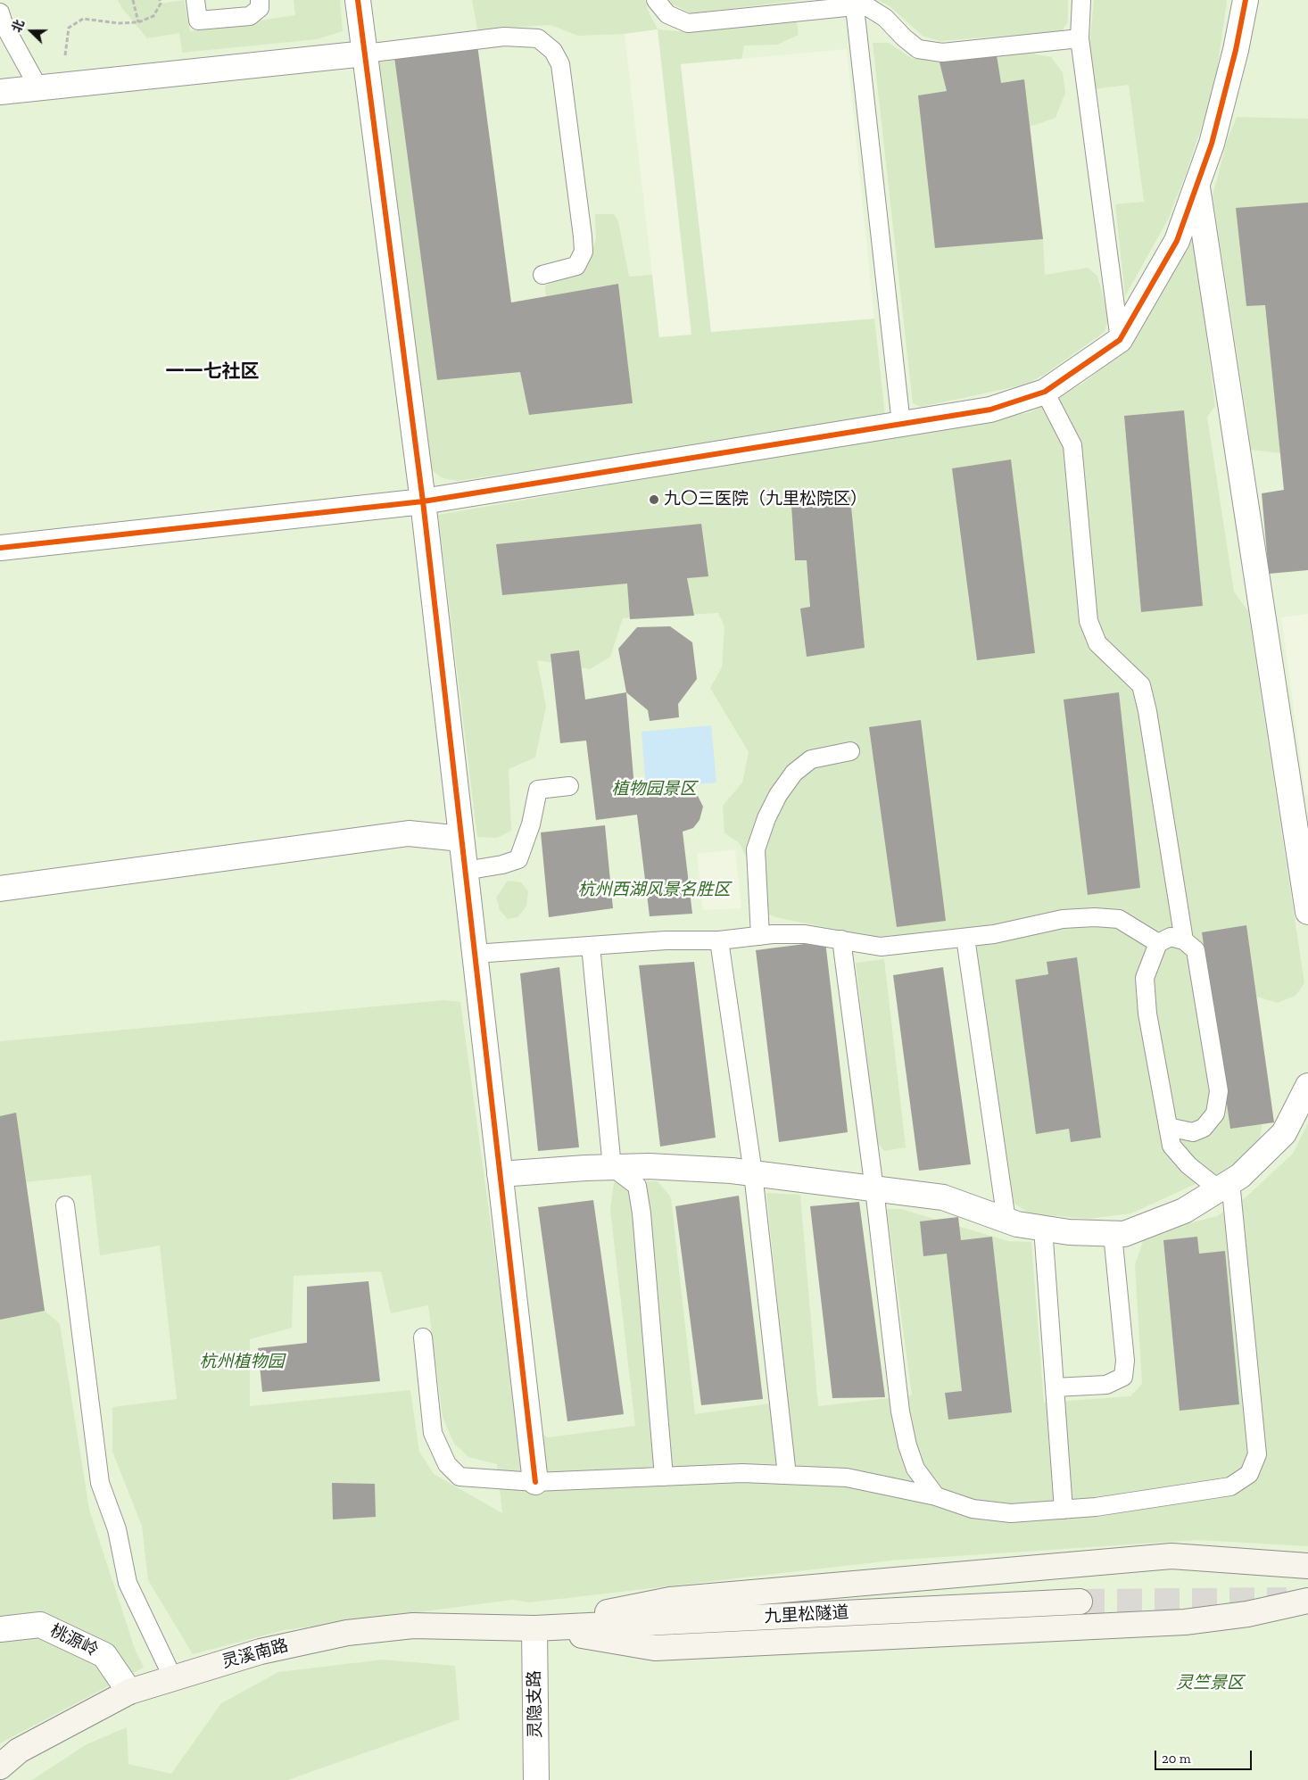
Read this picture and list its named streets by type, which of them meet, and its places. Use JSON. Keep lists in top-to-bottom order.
{
  "streets": {
    "street": [
      "九里松隧道",
      "桃源岭",
      "灵溪南路",
      "灵隐支路"
    ]
  },
  "crossings": [
    ["九里松隧道", "灵溪南路"],
    ["九里松隧道", "灵隐支路"],
    ["桃源岭", "灵溪南路"],
    ["灵溪南路", "灵隐支路"]
  ],
  "districts": ["一一七社区"],
  "parks": [
    "植物园景区",
    "杭州西湖风景名胜区",
    "杭州植物园",
    "灵竺景区"
  ],
  "places": ["九〇三医院（九里松院区）"],
  "scale_bar": "20 m",
  "north": "left"
}
